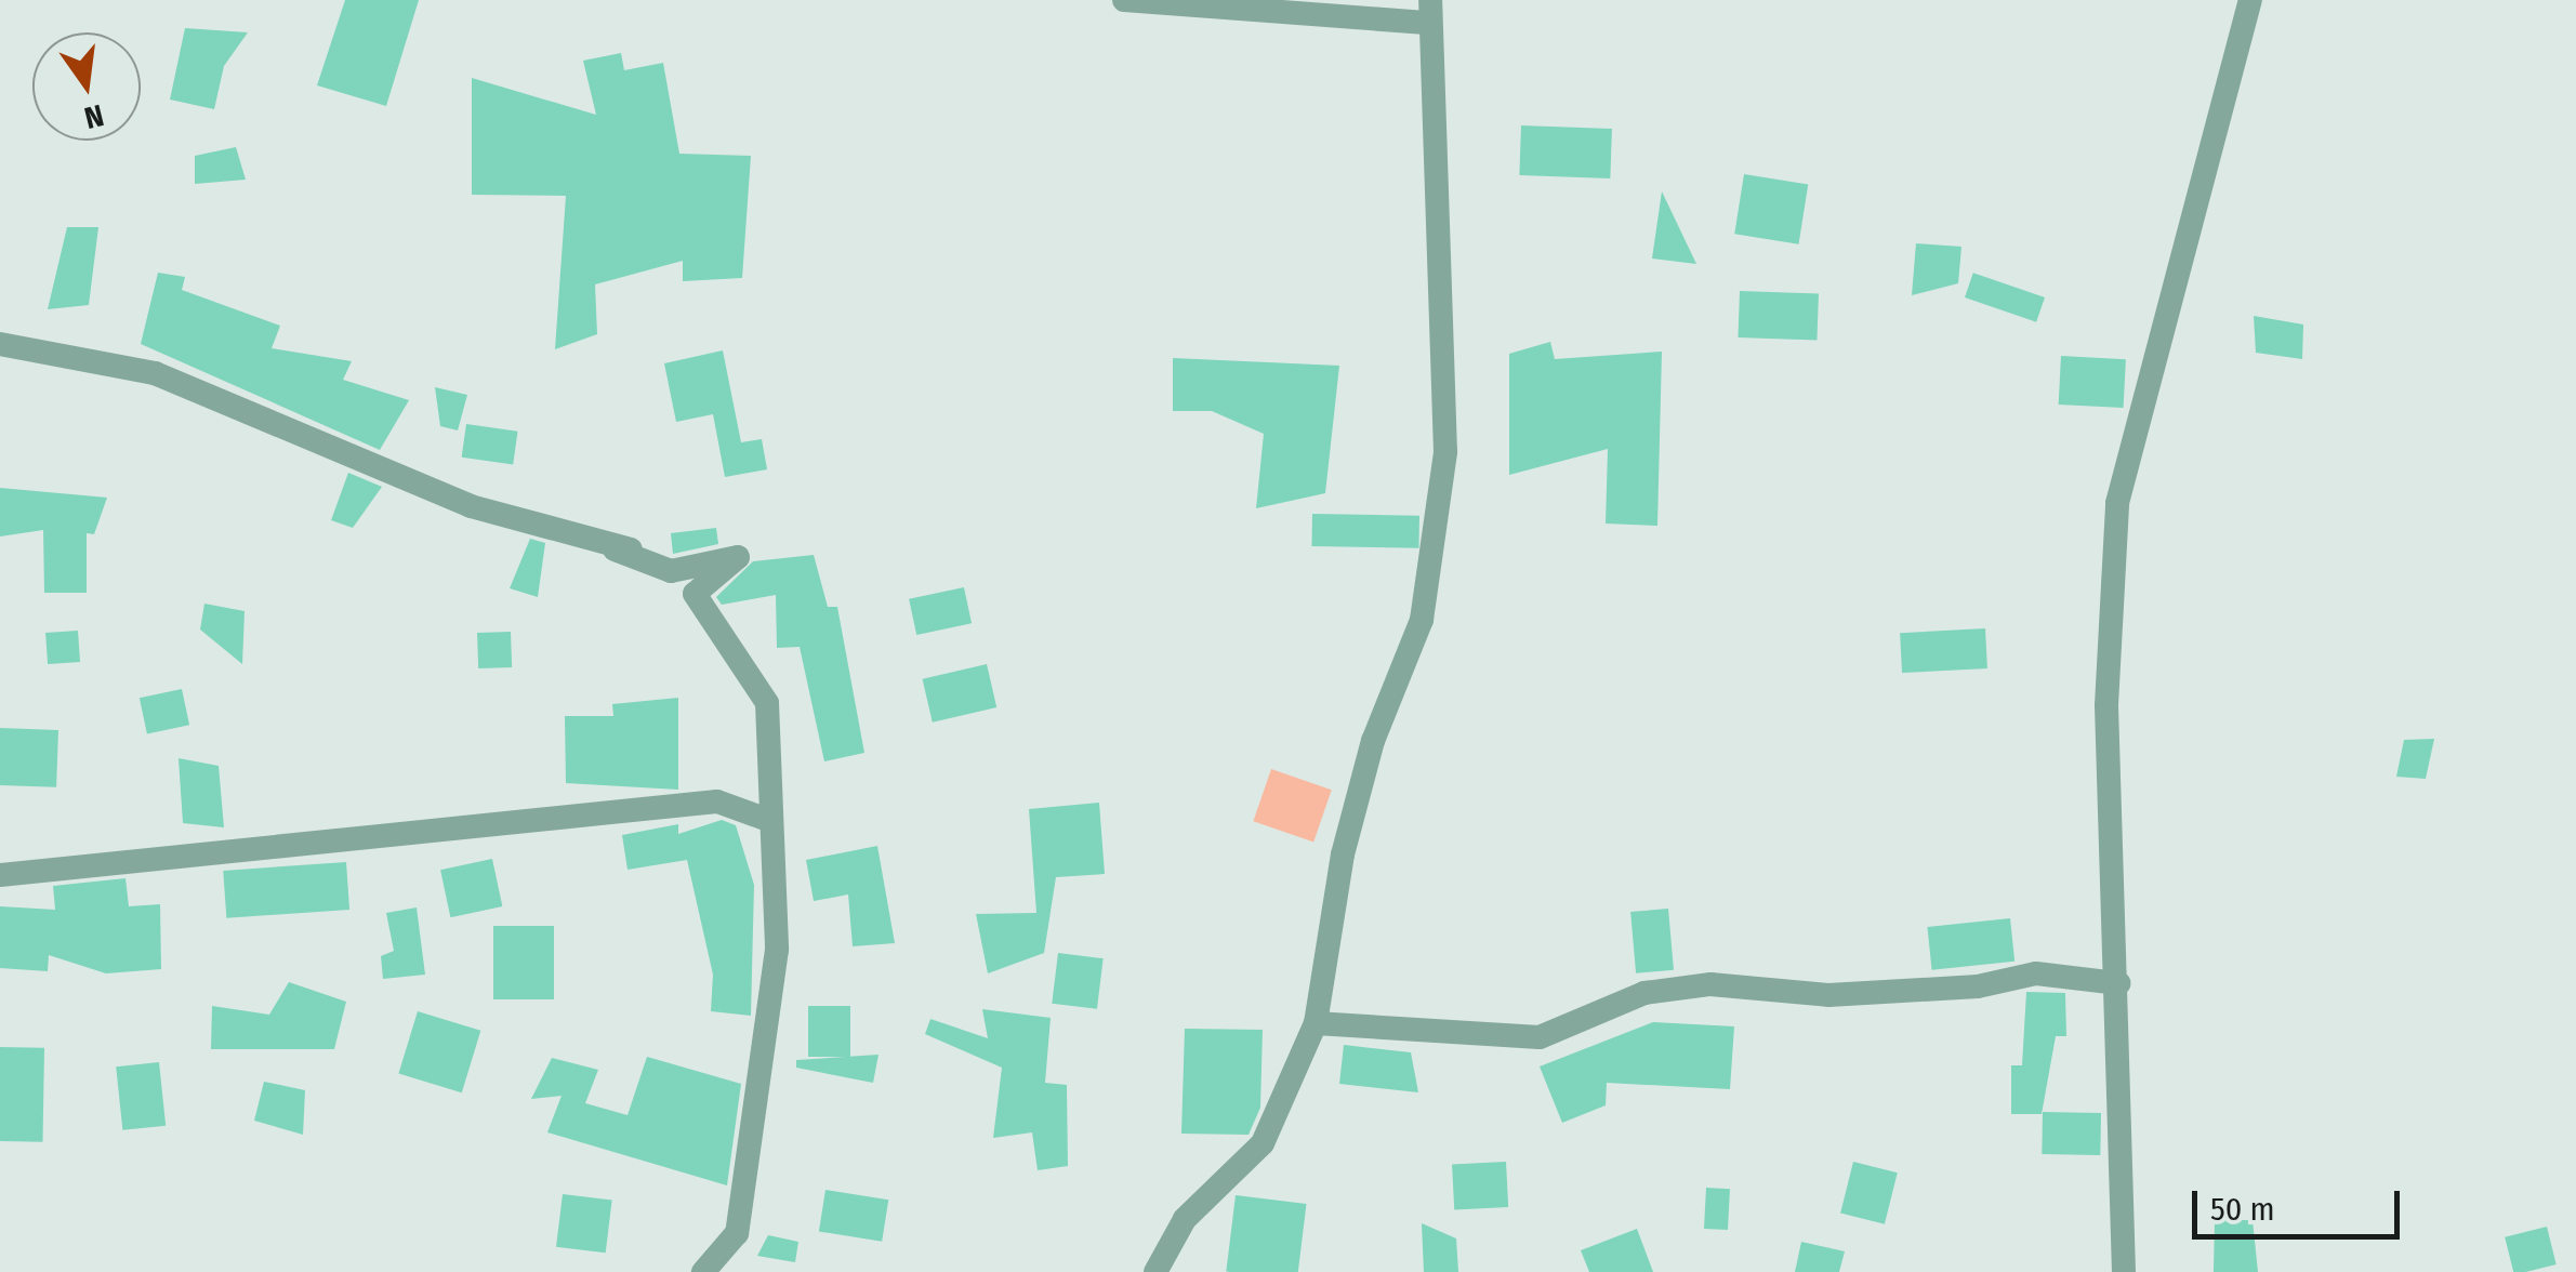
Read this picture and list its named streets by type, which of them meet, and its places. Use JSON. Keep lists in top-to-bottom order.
{
  "scale_bar": "50 m",
  "north": "bottom"
}
